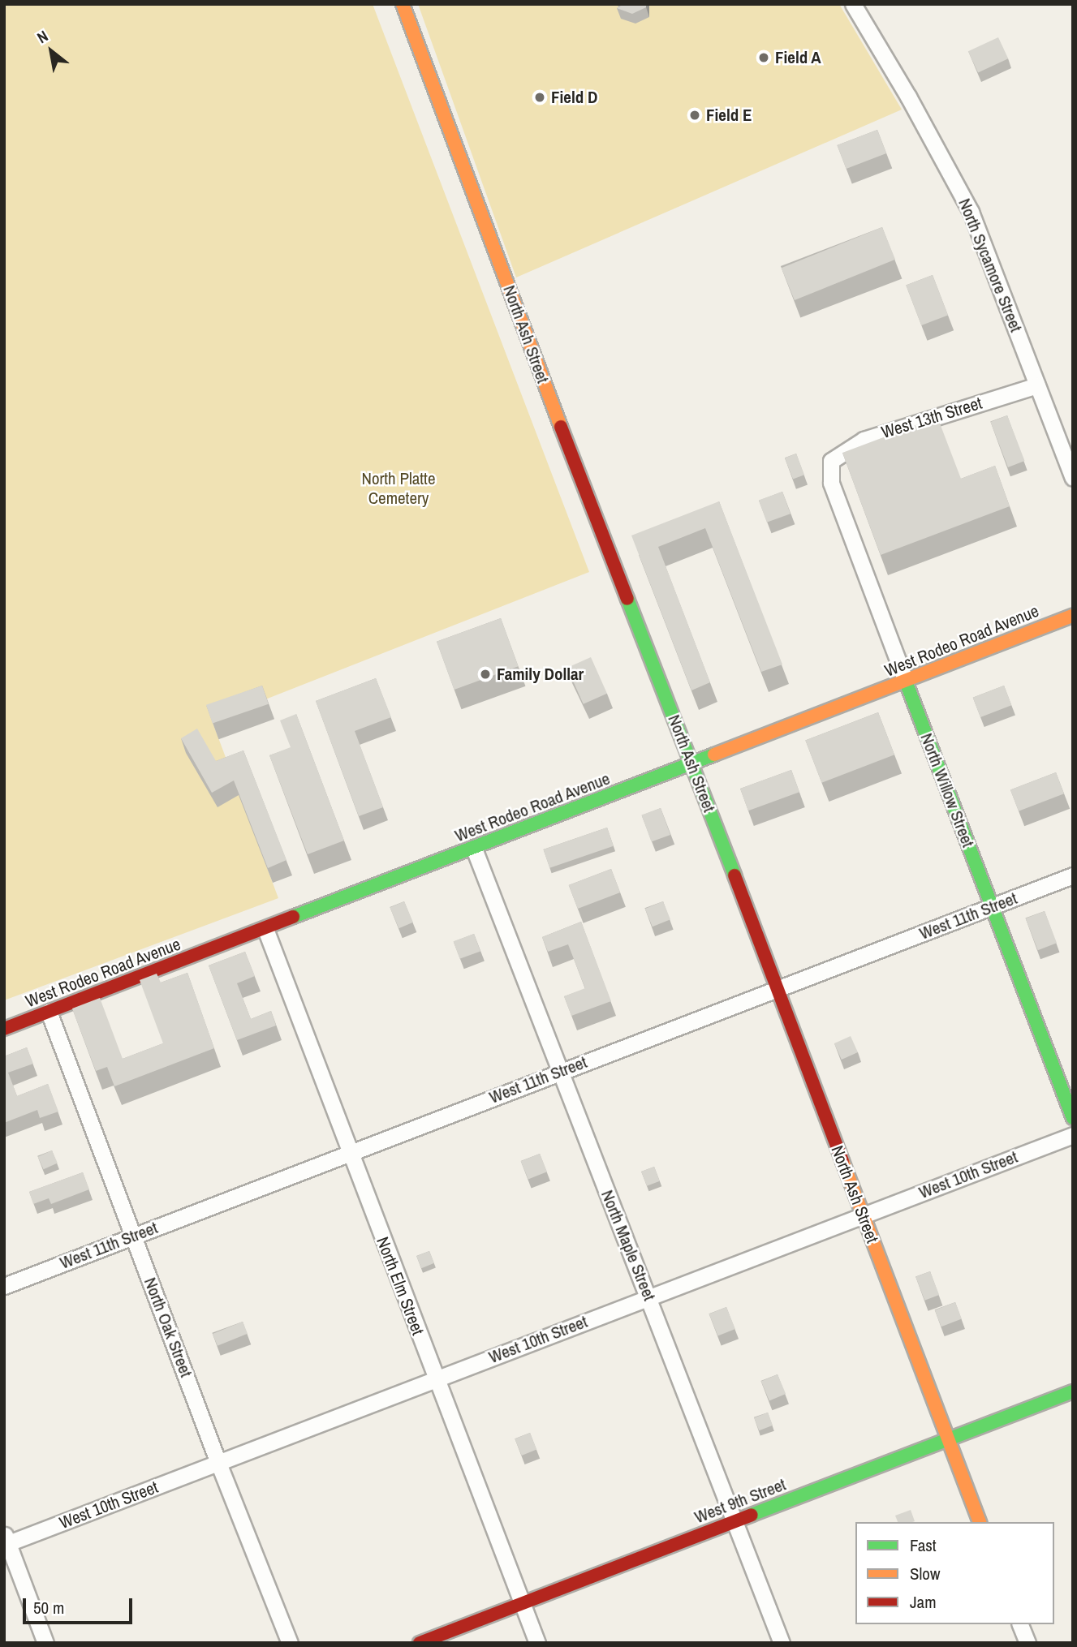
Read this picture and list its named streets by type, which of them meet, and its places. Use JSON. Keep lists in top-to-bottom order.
{
  "streets": {
    "street": [
      "North Sycamore Street",
      "North Ash Street",
      "West 13th Street",
      "West Rodeo Road Avenue",
      "North Willow Street",
      "West 11th Street",
      "West 10th Street",
      "North Maple Street",
      "North Elm Street",
      "North Oak Street",
      "West 9th Street"
    ]
  },
  "crossings": [
    ["North Sycamore Street", "West 13th Street"],
    ["North Ash Street", "West Rodeo Road Avenue"],
    ["North Ash Street", "West 11th Street"],
    ["North Ash Street", "West 10th Street"],
    ["North Ash Street", "West 9th Street"],
    ["West 13th Street", "North Willow Street"],
    ["West Rodeo Road Avenue", "North Willow Street"],
    ["West Rodeo Road Avenue", "North Maple Street"],
    ["West Rodeo Road Avenue", "North Elm Street"],
    ["West Rodeo Road Avenue", "North Oak Street"],
    ["North Willow Street", "West 11th Street"],
    ["West 11th Street", "North Maple Street"],
    ["West 11th Street", "North Elm Street"],
    ["West 11th Street", "North Oak Street"],
    ["West 10th Street", "North Maple Street"],
    ["West 10th Street", "North Elm Street"],
    ["West 10th Street", "North Oak Street"],
    ["North Maple Street", "West 9th Street"],
    ["North Elm Street", "West 9th Street"]
  ],
  "parks": ["North Platte Cemetery"],
  "places": [
    "Field A",
    "Field D",
    "Field E",
    "Family Dollar"
  ],
  "legend": ["Fast", "Slow", "Jam"],
  "scale_bar": "50 m",
  "north": "top left"
}
